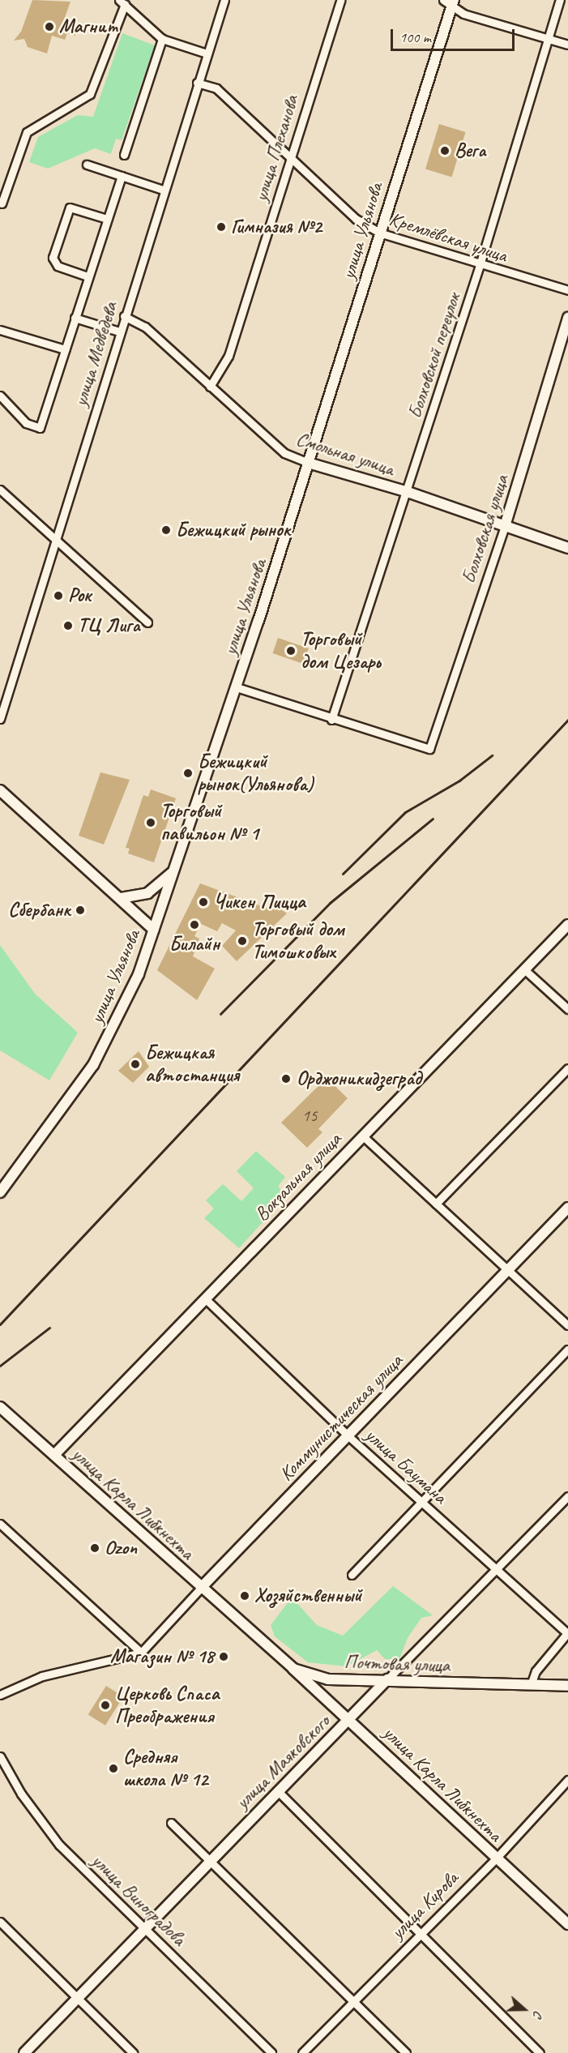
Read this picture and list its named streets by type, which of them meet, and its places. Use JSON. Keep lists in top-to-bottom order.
{
  "streets": {
    "main road": [
      "улица Ульянова",
      "Смольная улица",
      "Болховская улица",
      "Вокзальная улица",
      "Коммунистическая улица",
      "улица Карла Либкнехта",
      "Почтовая улица",
      "улица Маяковского"
    ],
    "street": [
      "улица Плеханова",
      "Кремлёвская улица",
      "улица Медведева",
      "Болховской переулок",
      "улица Баумана",
      "улица Виноградова",
      "улица Кирова"
    ]
  },
  "crossings": [
    ["улица Плеханова", "Кремлёвская улица"],
    ["улица Плеханова", "Смольная улица"],
    ["улица Ульянова", "Кремлёвская улица"],
    ["улица Ульянова", "Смольная улица"],
    ["Кремлёвская улица", "улица Медведева"],
    ["Кремлёвская улица", "Болховской переулок"],
    ["улица Медведева", "Смольная улица"],
    ["Болховской переулок", "Смольная улица"],
    ["Болховской переулок", "Болховская улица"],
    ["Смольная улица", "Болховская улица"],
    ["Вокзальная улица", "улица Баумана"],
    ["Вокзальная улица", "улица Карла Либкнехта"],
    ["Коммунистическая улица", "улица Баумана"],
    ["Коммунистическая улица", "улица Карла Либкнехта"],
    ["улица Баумана", "улица Маяковского"],
    ["улица Карла Либкнехта", "Почтовая улица"],
    ["улица Карла Либкнехта", "улица Маяковского"],
    ["улица Карла Либкнехта", "улица Кирова"],
    ["Почтовая улица", "улица Маяковского"],
    ["улица Маяковского", "улица Виноградова"]
  ],
  "places": [
    "Магнит",
    "Вега",
    "Гимназия №2",
    "Бежицкий рынок",
    "Рок",
    "ТЦ Лига",
    "Торговый дом Цезарь",
    "Бежицкий рынок(Ульянова)",
    "Торговый павильон № 1",
    "Чикен Пицца",
    "Сбербанк",
    "Билайн",
    "Торговый дом Тимошковых",
    "Бежицкая автостанция",
    "Орджоникидзеград",
    "Ozon",
    "Хозяйственный",
    "Магазин № 18",
    "Церковь Спаса Преображения",
    "Средняя школа № 12"
  ],
  "house_numbers": ["15"],
  "scale_bar": "100 m",
  "north": "right"
}
